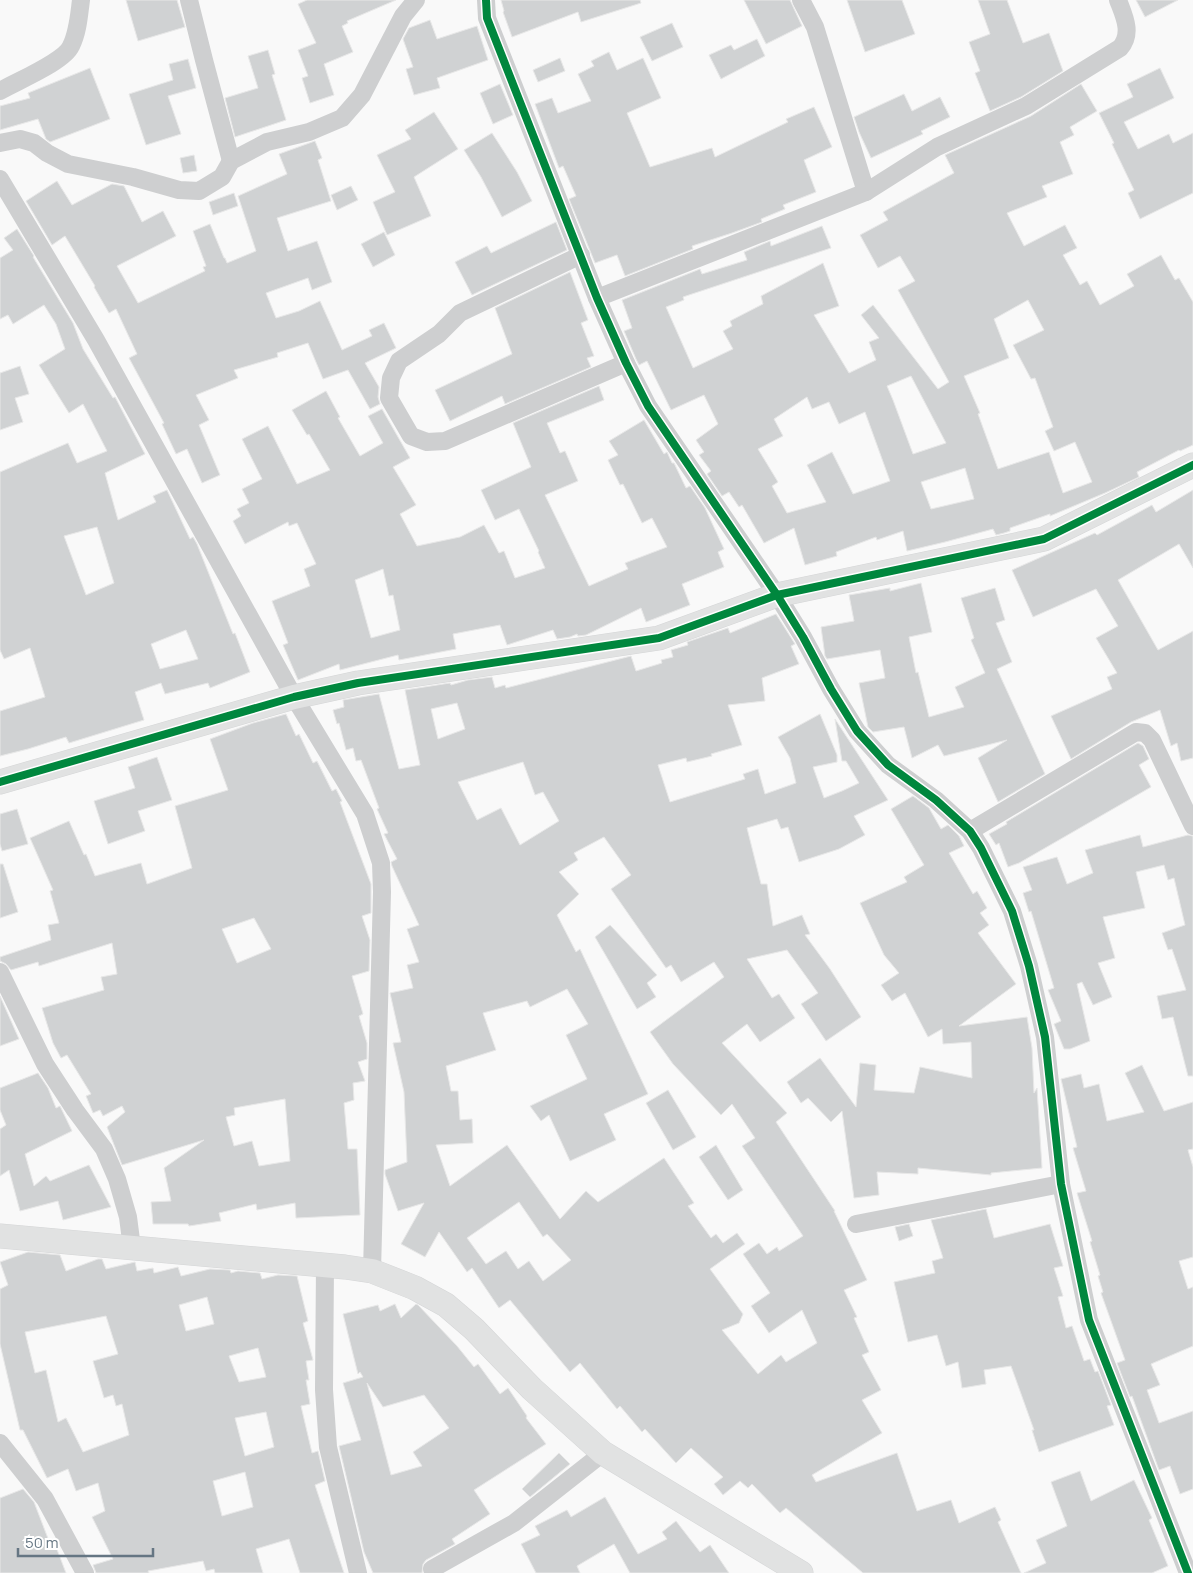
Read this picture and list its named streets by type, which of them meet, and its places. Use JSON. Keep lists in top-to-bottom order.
{
  "scale_bar": "50 m"
}
